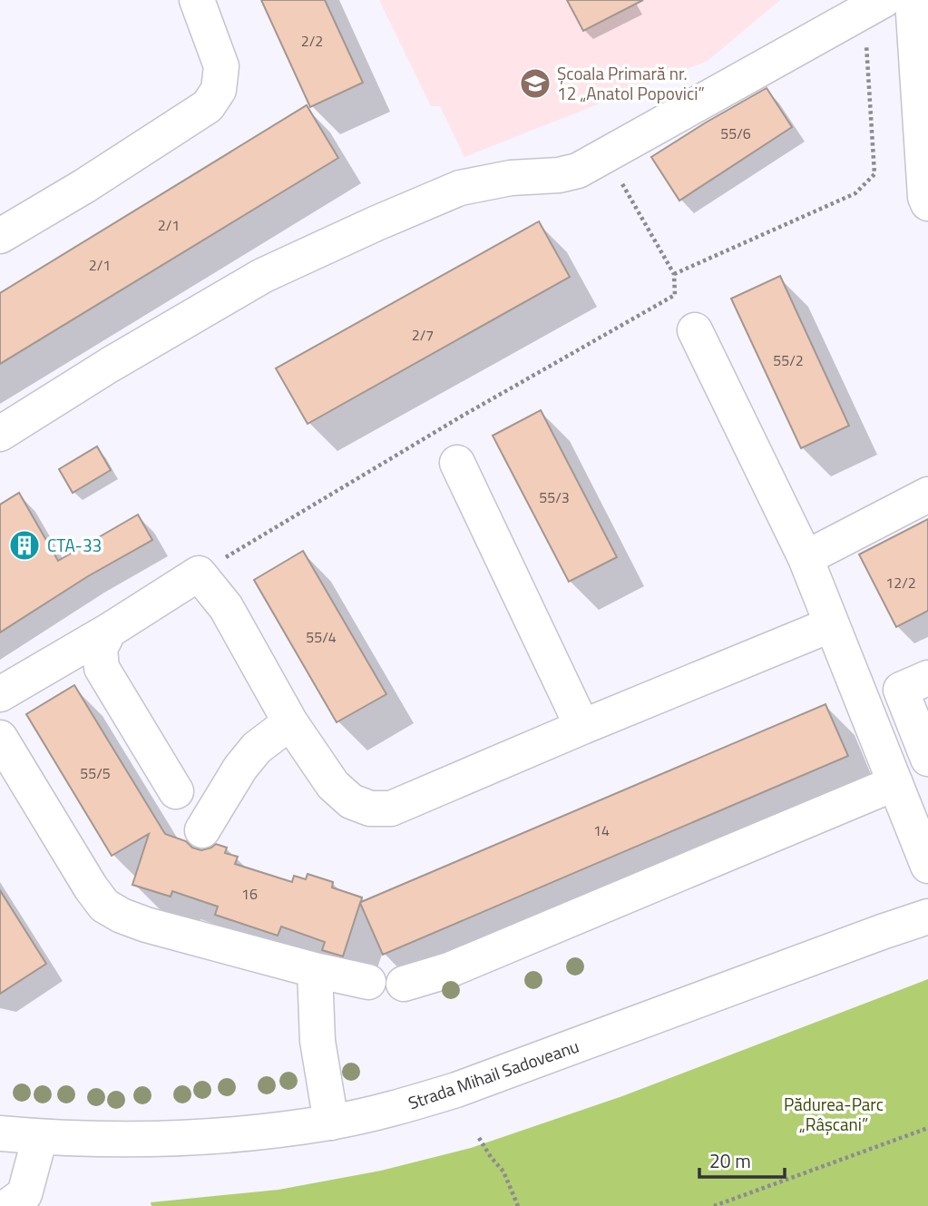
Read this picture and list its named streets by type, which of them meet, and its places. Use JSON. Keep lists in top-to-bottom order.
{
  "streets": {
    "main road": ["Strada Mihail Sadoveanu"]
  },
  "parks": ["Pădurea-Parc „Râșcani”"],
  "places": {
    "school or university": ["Școala Primară nr. 12 „Anatol Popovici”"],
    "building": ["CTA-33"]
  },
  "house_numbers": [
    "2/2",
    "55/6",
    "2/1",
    "2/1",
    "2/7",
    "55/2",
    "55/3",
    "12/2",
    "55/4",
    "55/5",
    "14",
    "16"
  ],
  "scale_bar": "20 m"
}
